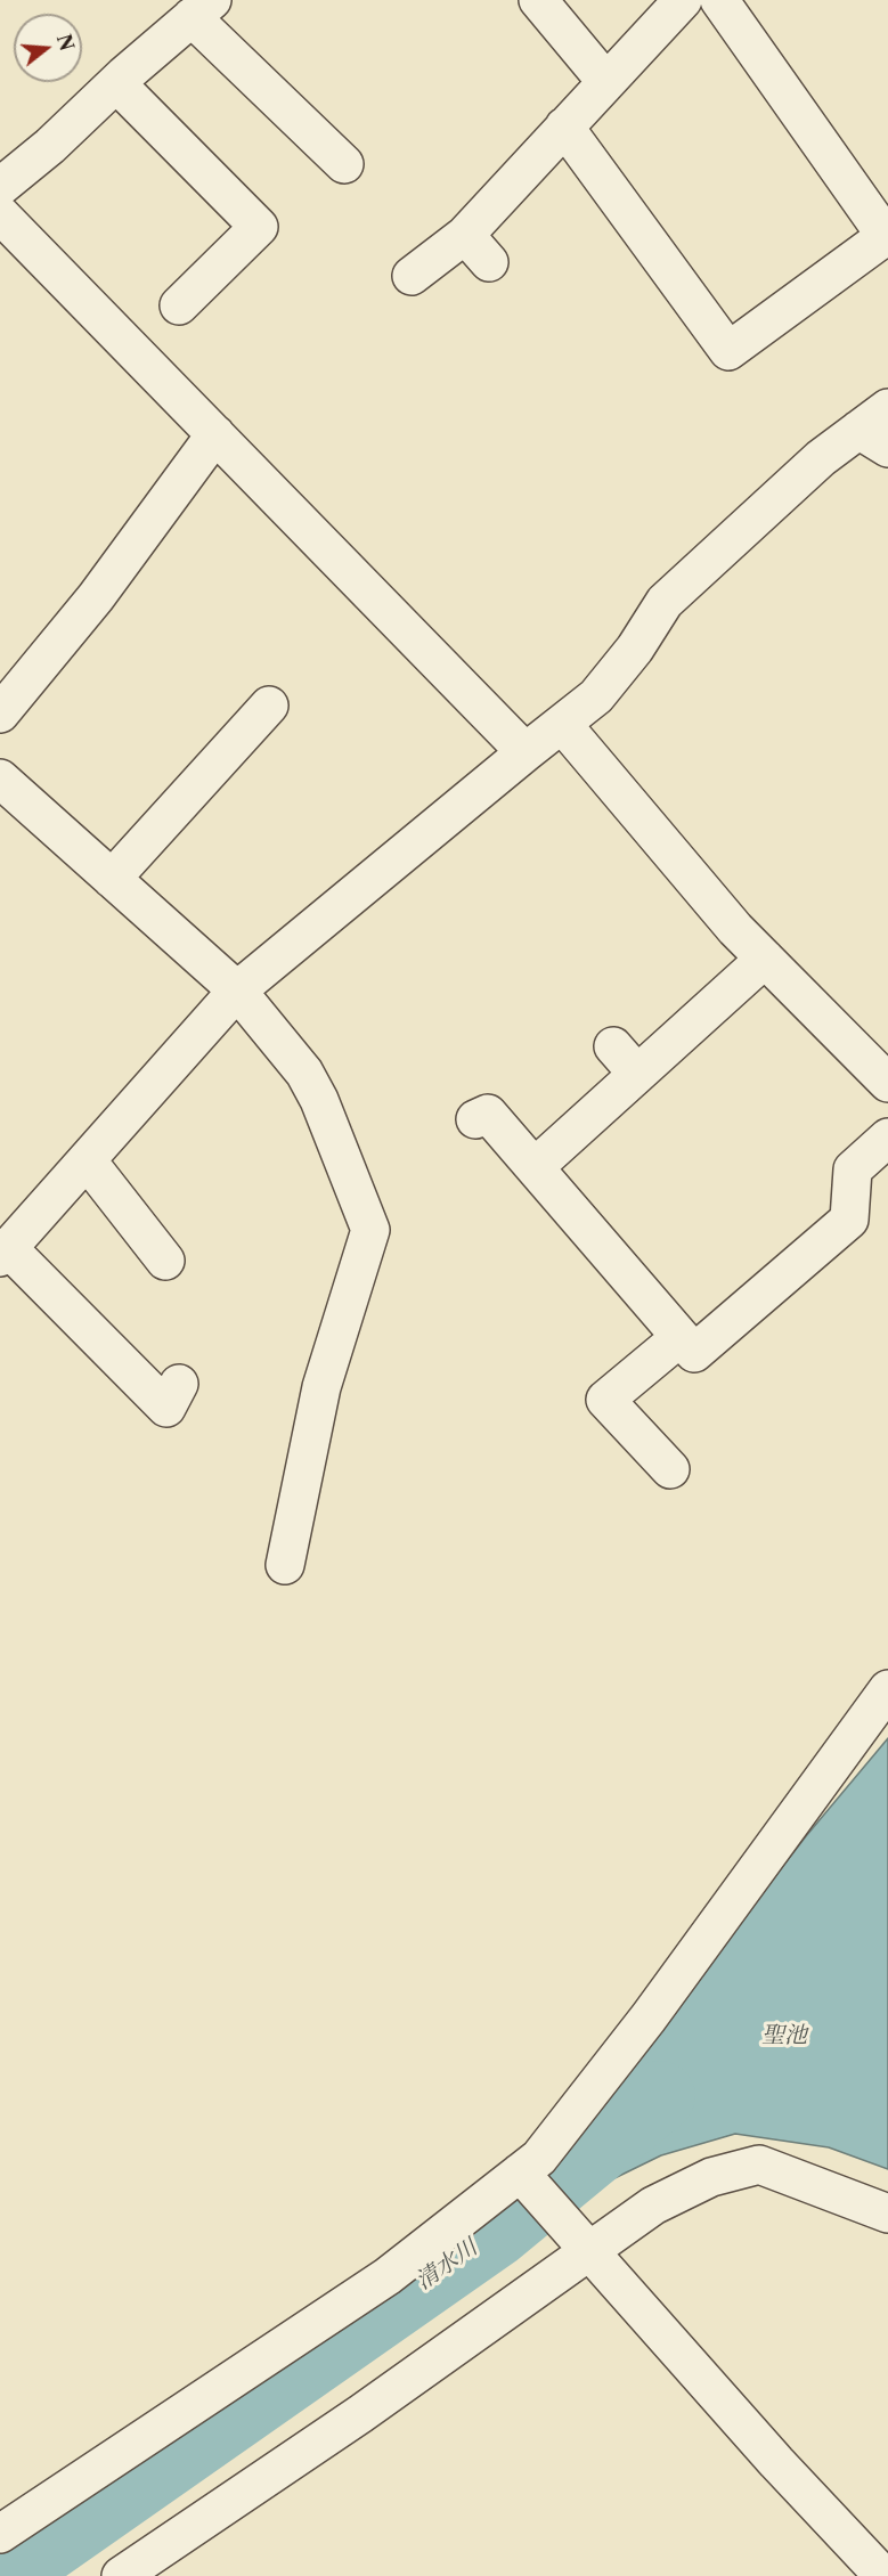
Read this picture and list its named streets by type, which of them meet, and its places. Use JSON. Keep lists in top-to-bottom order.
{
  "water": ["聖池", "清水川"],
  "north": "right"
}
